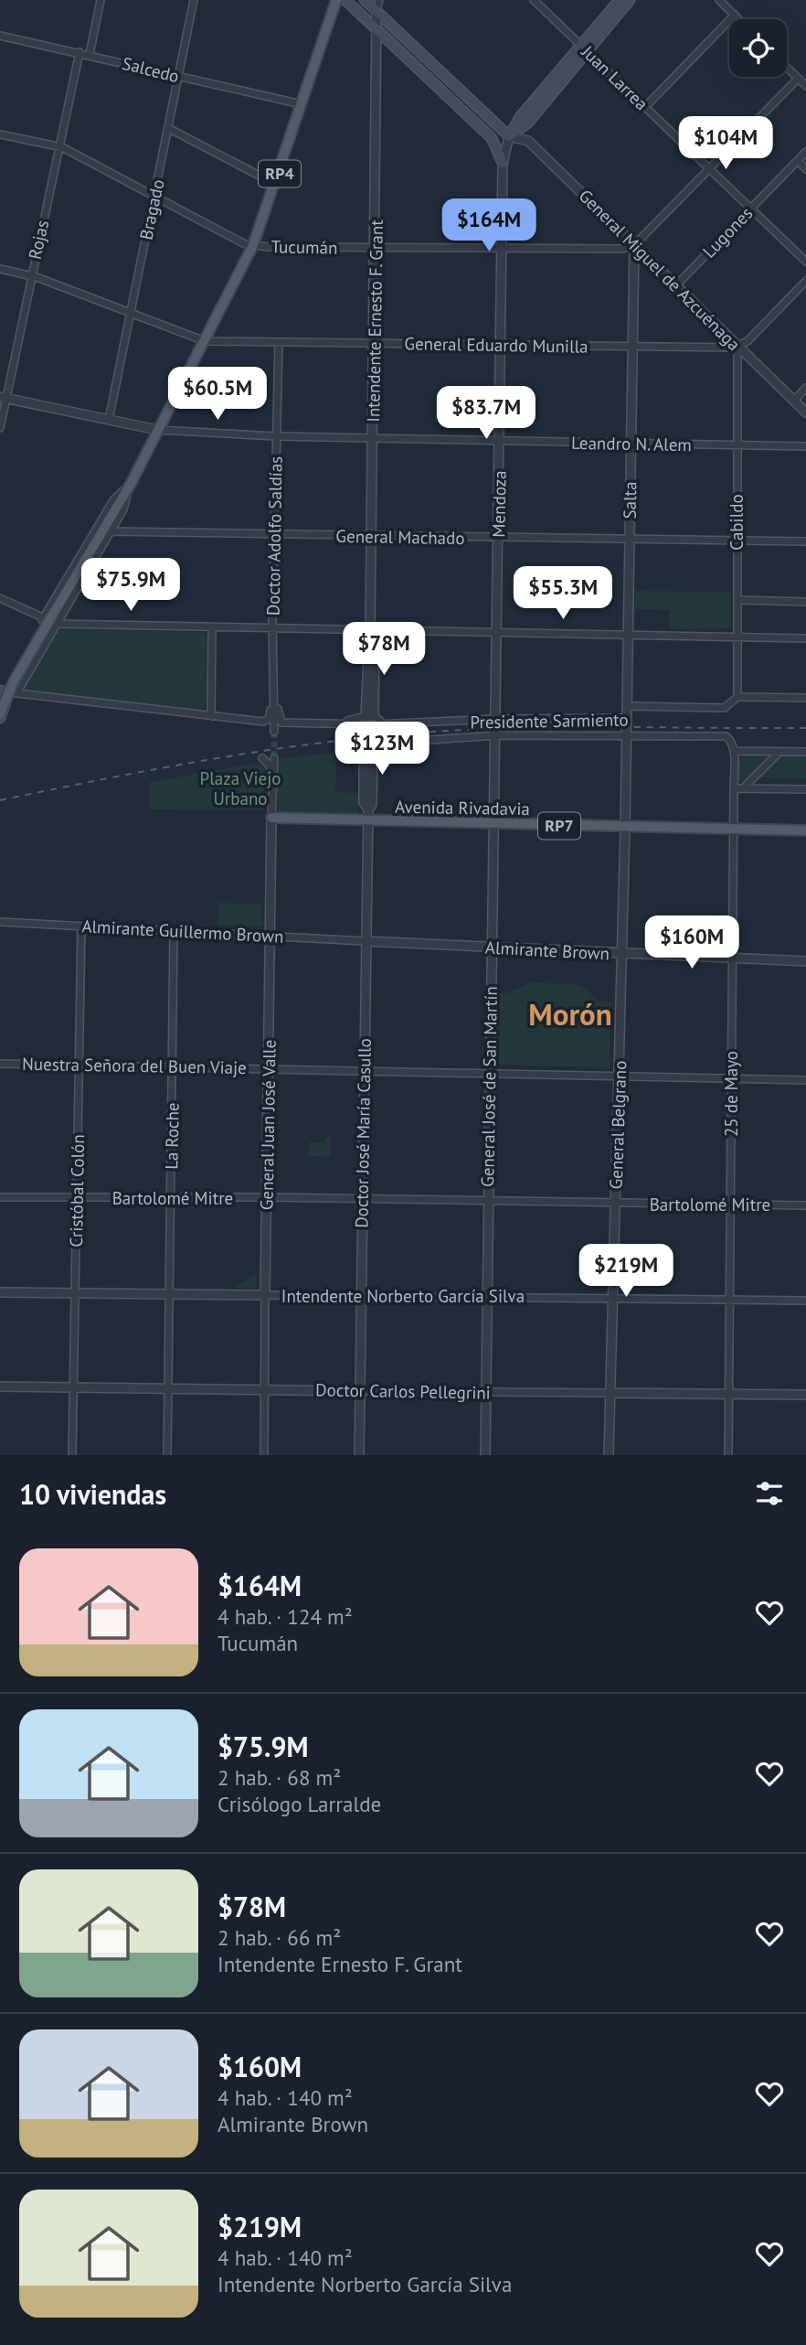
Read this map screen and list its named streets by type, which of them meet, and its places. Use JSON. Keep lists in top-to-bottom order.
{
  "streets": {
    "main road": ["RP4", "Avenida Rivadavia", "RP7"],
    "street": [
      "Salcedo",
      "Juan Larrea",
      "Bragado",
      "Lugones",
      "Rojas",
      "Tucumán",
      "General Miguel de Azcuénaga",
      "Intendente Ernesto F. Grant",
      "General Eduardo Munilla",
      "Leandro N. Alem",
      "Salta",
      "Mendoza",
      "Cabildo",
      "Doctor Adolfo Saldías",
      "General Machado",
      "Presidente Sarmiento",
      "Almirante Guillermo Brown",
      "Almirante Brown",
      "Nuestra Señora del Buen Viaje",
      "General José de San Martín",
      "25 de Mayo",
      "General Juan José Valle",
      "General Belgrano",
      "Doctor José María Casullo",
      "La Roche",
      "Cristóbal Colón",
      "Bartolomé Mitre",
      "Intendente Norberto García Silva",
      "Doctor Carlos Pellegrini"
    ]
  },
  "crossings": [
    ["Salcedo", "RP4"],
    ["Salcedo", "Bragado"],
    ["Salcedo", "Rojas"],
    ["Juan Larrea", "Lugones"],
    ["RP4", "Tucumán"],
    ["RP4", "General Eduardo Munilla"],
    ["RP4", "Leandro N. Alem"],
    ["Bragado", "Tucumán"],
    ["Bragado", "General Eduardo Munilla"],
    ["Bragado", "Leandro N. Alem"],
    ["Lugones", "General Miguel de Azcuénaga"],
    ["Rojas", "Tucumán"],
    ["Rojas", "General Eduardo Munilla"],
    ["Rojas", "Leandro N. Alem"],
    ["Tucumán", "General Miguel de Azcuénaga"],
    ["Tucumán", "Intendente Ernesto F. Grant"],
    ["Tucumán", "Salta"],
    ["Tucumán", "Mendoza"],
    ["General Miguel de Azcuénaga", "General Eduardo Munilla"],
    ["General Miguel de Azcuénaga", "Salta"],
    ["General Miguel de Azcuénaga", "Mendoza"],
    ["General Miguel de Azcuénaga", "Cabildo"],
    ["Intendente Ernesto F. Grant", "General Eduardo Munilla"],
    ["Intendente Ernesto F. Grant", "Leandro N. Alem"],
    ["Intendente Ernesto F. Grant", "General Machado"],
    ["Intendente Ernesto F. Grant", "Presidente Sarmiento"],
    ["General Eduardo Munilla", "Salta"],
    ["General Eduardo Munilla", "Mendoza"],
    ["General Eduardo Munilla", "Cabildo"],
    ["General Eduardo Munilla", "Doctor Adolfo Saldías"],
    ["Leandro N. Alem", "Salta"],
    ["Leandro N. Alem", "Mendoza"],
    ["Leandro N. Alem", "Cabildo"],
    ["Leandro N. Alem", "Doctor Adolfo Saldías"],
    ["Salta", "General Machado"],
    ["Salta", "Presidente Sarmiento"],
    ["Salta", "General Belgrano"],
    ["Mendoza", "General Machado"],
    ["Mendoza", "Presidente Sarmiento"],
    ["Mendoza", "General José de San Martín"],
    ["Cabildo", "General Machado"],
    ["Cabildo", "Presidente Sarmiento"],
    ["Doctor Adolfo Saldías", "General Machado"],
    ["Doctor Adolfo Saldías", "Presidente Sarmiento"],
    ["Presidente Sarmiento", "General José de San Martín"],
    ["Presidente Sarmiento", "25 de Mayo"],
    ["Presidente Sarmiento", "General Belgrano"],
    ["Presidente Sarmiento", "Doctor José María Casullo"],
    ["Avenida Rivadavia", "General José de San Martín"],
    ["Avenida Rivadavia", "25 de Mayo"],
    ["Avenida Rivadavia", "General Juan José Valle"],
    ["Avenida Rivadavia", "General Belgrano"],
    ["Avenida Rivadavia", "Doctor José María Casullo"],
    ["Almirante Guillermo Brown", "Almirante Brown"],
    ["Almirante Guillermo Brown", "General Juan José Valle"],
    ["Almirante Guillermo Brown", "Doctor José María Casullo"],
    ["Almirante Guillermo Brown", "La Roche"],
    ["Almirante Guillermo Brown", "Cristóbal Colón"],
    ["Almirante Brown", "General José de San Martín"],
    ["Almirante Brown", "25 de Mayo"],
    ["Almirante Brown", "General Belgrano"],
    ["Almirante Brown", "Doctor José María Casullo"],
    ["Nuestra Señora del Buen Viaje", "General José de San Martín"],
    ["Nuestra Señora del Buen Viaje", "25 de Mayo"],
    ["Nuestra Señora del Buen Viaje", "General Juan José Valle"],
    ["Nuestra Señora del Buen Viaje", "General Belgrano"],
    ["Nuestra Señora del Buen Viaje", "Doctor José María Casullo"],
    ["Nuestra Señora del Buen Viaje", "La Roche"],
    ["Nuestra Señora del Buen Viaje", "Cristóbal Colón"],
    ["General José de San Martín", "Bartolomé Mitre"],
    ["General José de San Martín", "Intendente Norberto García Silva"],
    ["General José de San Martín", "Doctor Carlos Pellegrini"],
    ["25 de Mayo", "Bartolomé Mitre"],
    ["25 de Mayo", "Intendente Norberto García Silva"],
    ["25 de Mayo", "Doctor Carlos Pellegrini"],
    ["General Juan José Valle", "Bartolomé Mitre"],
    ["General Juan José Valle", "Intendente Norberto García Silva"],
    ["General Juan José Valle", "Doctor Carlos Pellegrini"],
    ["General Belgrano", "Bartolomé Mitre"],
    ["General Belgrano", "Intendente Norberto García Silva"],
    ["General Belgrano", "Doctor Carlos Pellegrini"],
    ["Doctor José María Casullo", "Bartolomé Mitre"],
    ["Doctor José María Casullo", "Intendente Norberto García Silva"],
    ["Doctor José María Casullo", "Doctor Carlos Pellegrini"],
    ["La Roche", "Bartolomé Mitre"],
    ["La Roche", "Intendente Norberto García Silva"],
    ["La Roche", "Doctor Carlos Pellegrini"],
    ["Cristóbal Colón", "Bartolomé Mitre"],
    ["Cristóbal Colón", "Intendente Norberto García Silva"],
    ["Cristóbal Colón", "Doctor Carlos Pellegrini"]
  ],
  "districts": ["Morón"],
  "parks": ["Plaza Viejo Urbano"],
  "page": {
    "price": [
      "$104M",
      "$164M",
      "$60.5M",
      "$83.7M",
      "$75.9M",
      "$55.3M",
      "$78M",
      "$123M",
      "$160M",
      "$219M"
    ],
    "heading": "10 viviendas",
    "list": [
      {
        "name": "$164M",
        "note": "4 hab. · 124 m² · Tucumán"
      },
      {
        "name": "$75.9M",
        "note": "2 hab. · 68 m² · Crisólogo Larralde"
      },
      {
        "name": "$78M",
        "note": "2 hab. · 66 m² · Intendente Ernesto F. Grant"
      },
      {
        "name": "$160M",
        "note": "4 hab. · 140 m² · Almirante Brown"
      },
      {
        "name": "$219M",
        "note": "4 hab. · 140 m² · Intendente Norberto García Silva"
      }
    ]
  }
}
